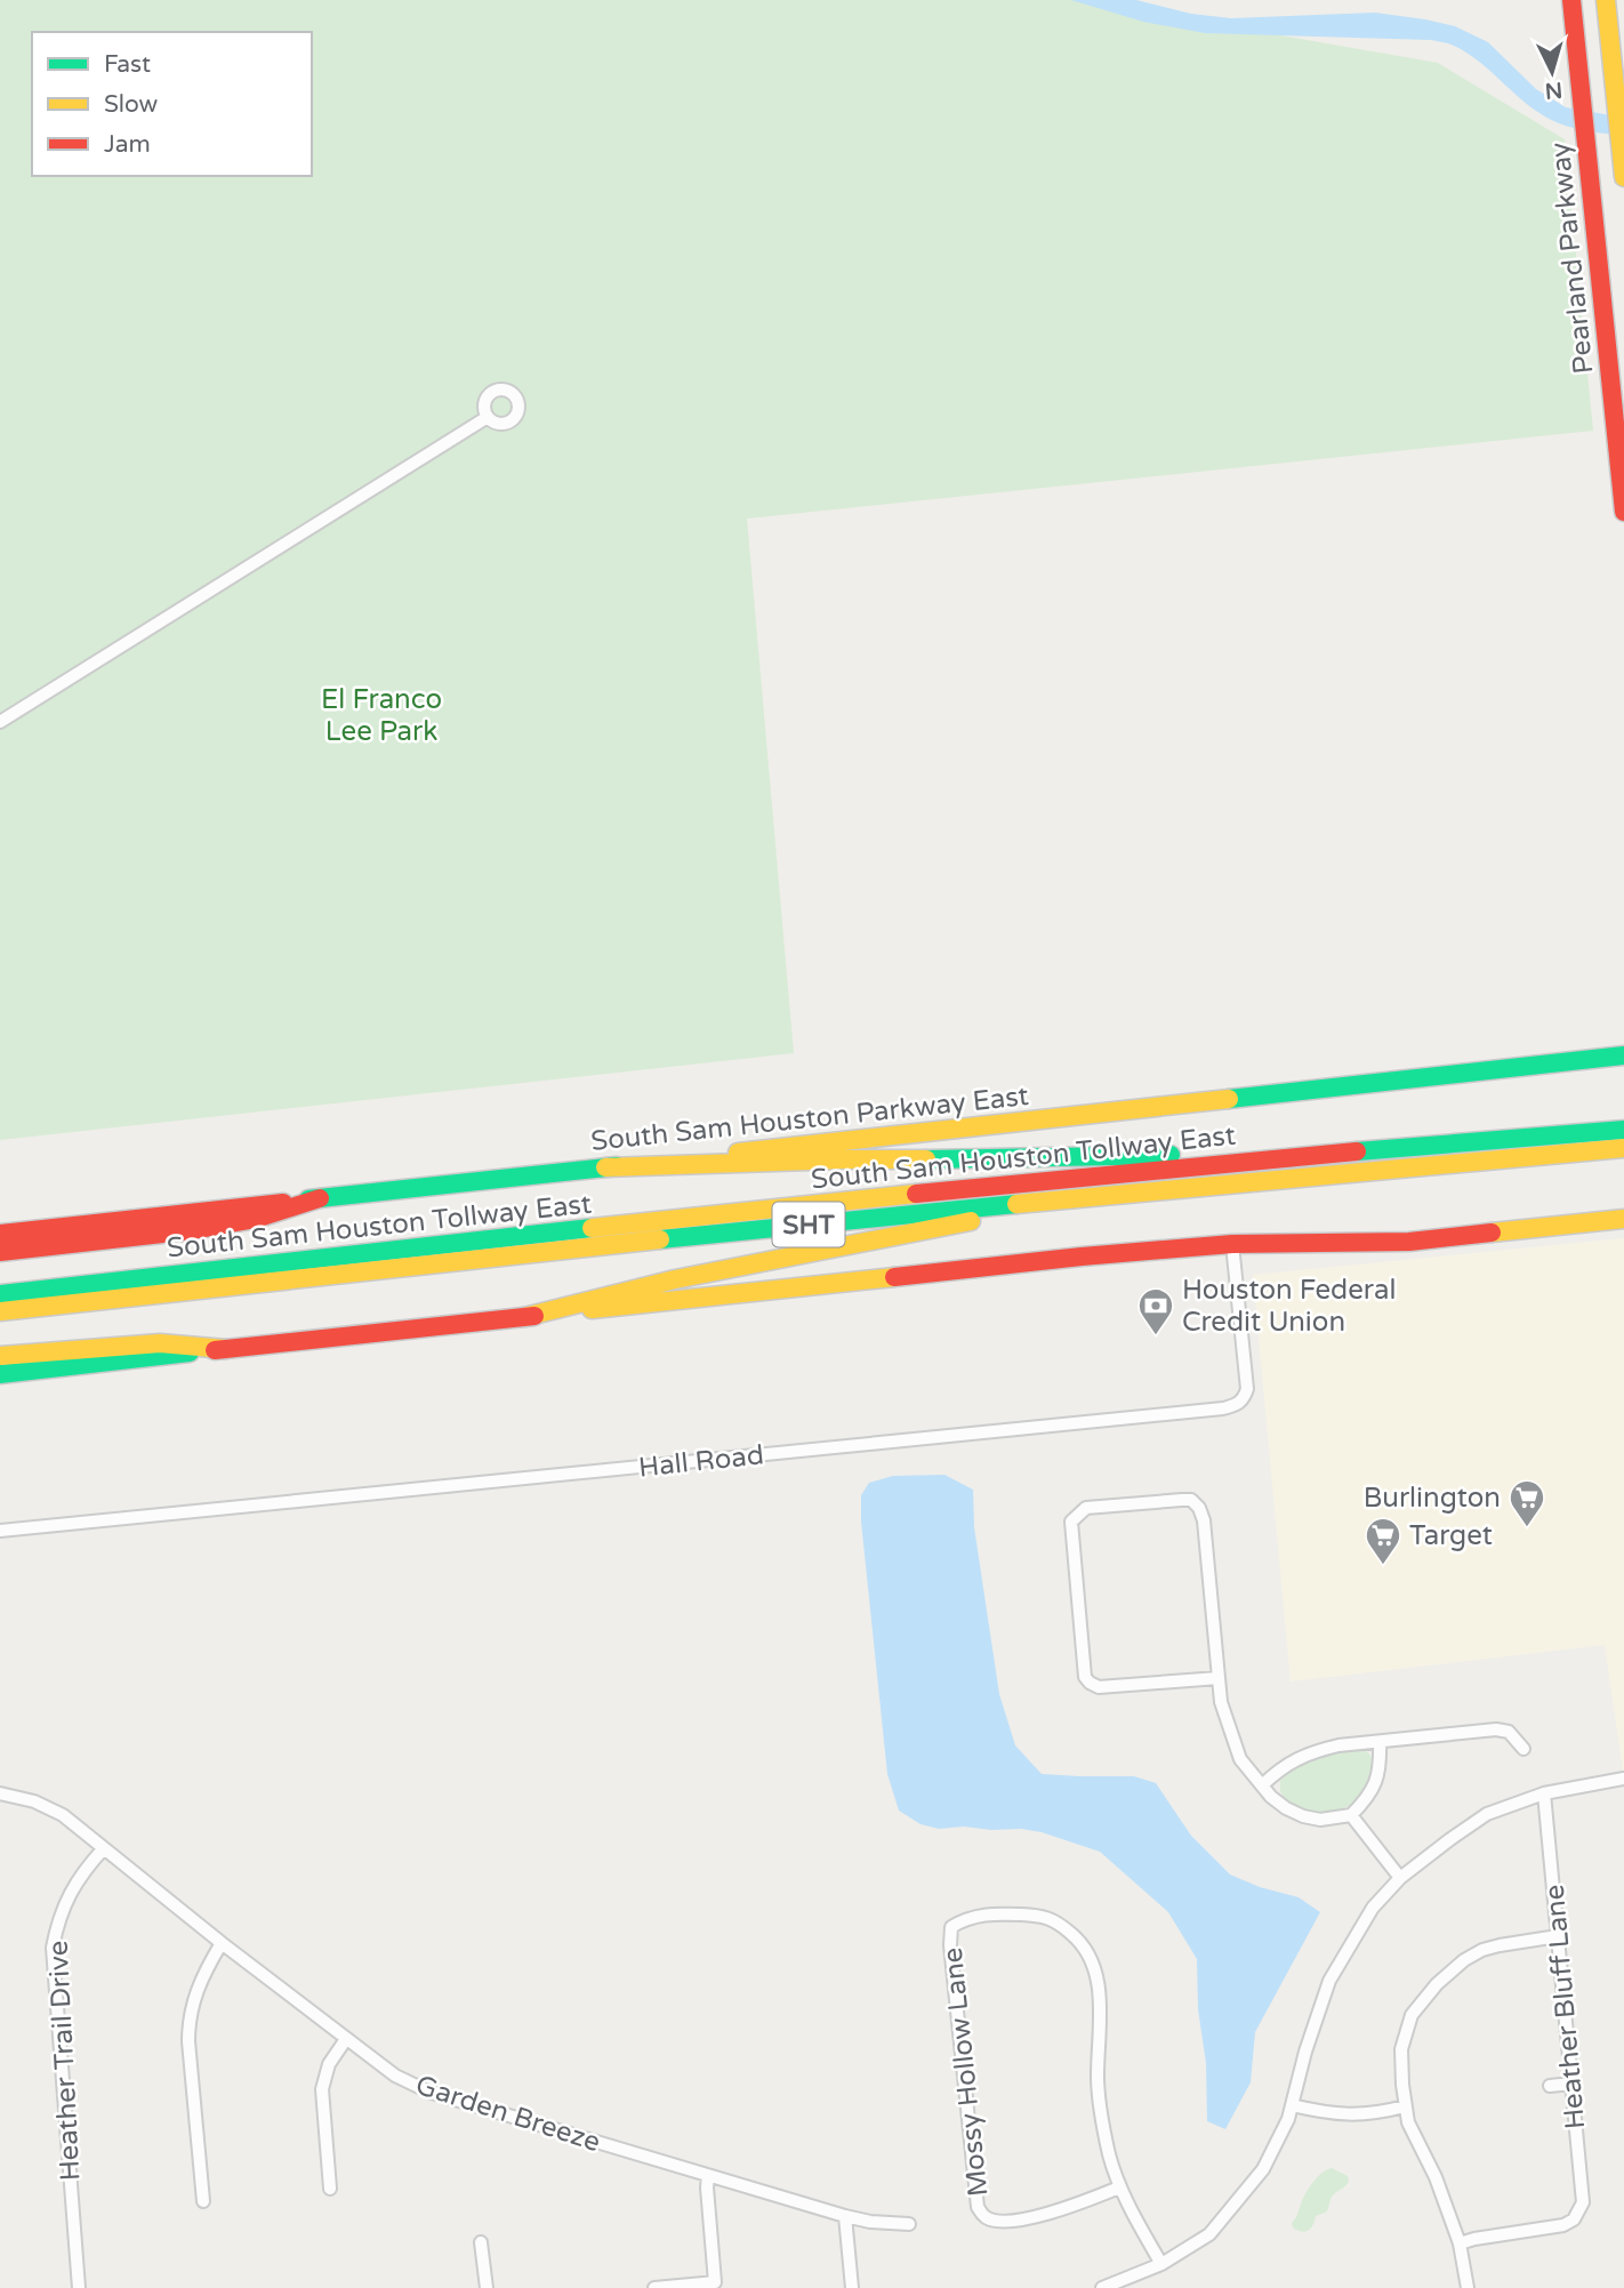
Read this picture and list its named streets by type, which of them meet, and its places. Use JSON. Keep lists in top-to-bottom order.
{
  "streets": {
    "main road": [
      "Pearland Parkway",
      "South Sam Houston Parkway East",
      "South Sam Houston Tollway East",
      "SHT"
    ],
    "street": [
      "Hall Road",
      "Heather Bluff Lane",
      "Heather Trail Drive",
      "Mossy Hollow Lane",
      "Garden Breeze"
    ]
  },
  "crossings": [
    ["Heather Trail Drive", "Garden Breeze"]
  ],
  "parks": ["El Franco Lee Park"],
  "places": {
    "bank": ["Houston Federal Credit Union"],
    "supermarket": ["Burlington", "Target"]
  },
  "legend": ["Fast", "Slow", "Jam"],
  "north": "bottom"
}
